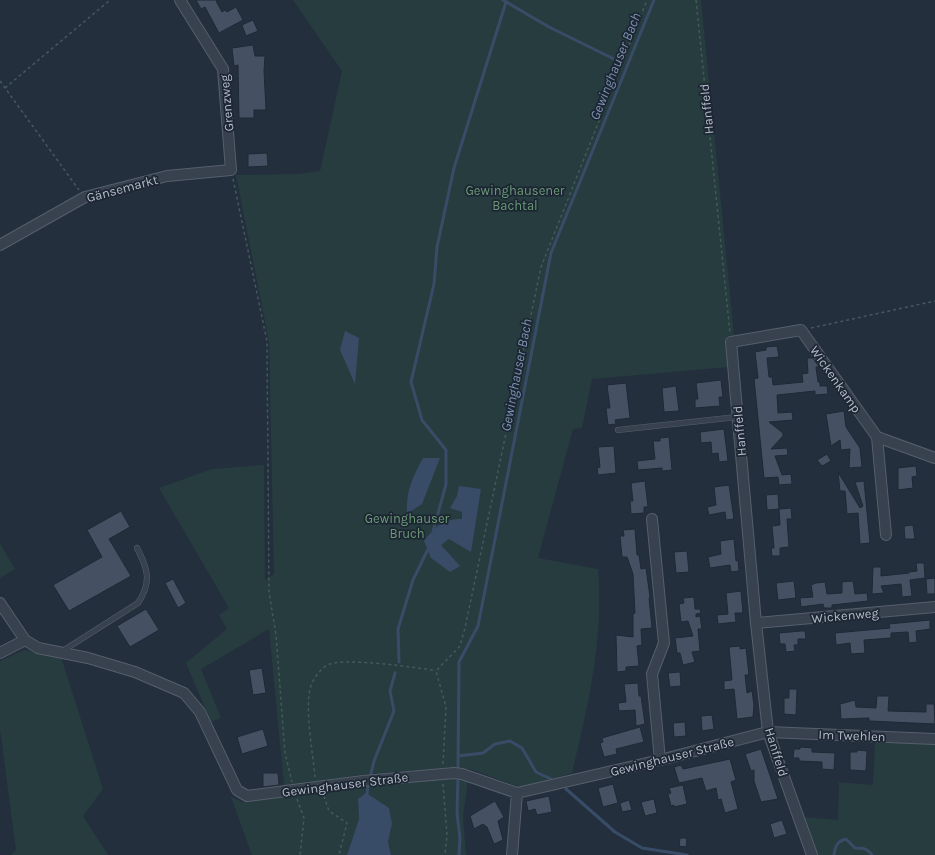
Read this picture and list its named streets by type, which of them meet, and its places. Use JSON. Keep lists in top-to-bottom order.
{
  "streets": {
    "street": [
      "Grenzweg",
      "Hanffeld",
      "Gänsemarkt",
      "Wickenkamp",
      "Wickenweg",
      "Im Twehlen",
      "Gewinghauser Straße"
    ]
  },
  "crossings": [
    ["Grenzweg", "Gänsemarkt"],
    ["Hanffeld", "Wickenweg"],
    ["Hanffeld", "Im Twehlen"],
    ["Hanffeld", "Gewinghauser Straße"],
    ["Im Twehlen", "Gewinghauser Straße"]
  ],
  "water": ["Gewinghauser Bach"],
  "parks": ["Gewinghausener Bachtal", "Gewinghauser Bruch"]
}
